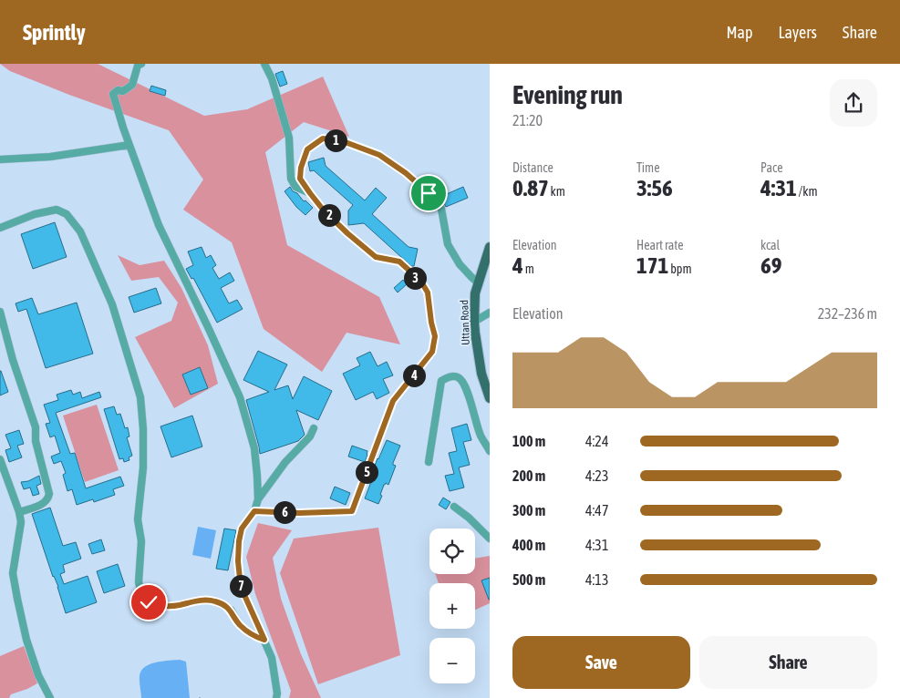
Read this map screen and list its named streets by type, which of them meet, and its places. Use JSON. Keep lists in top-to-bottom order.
{
  "streets": {
    "main road": ["Uttan Road"]
  },
  "page": {
    "header": "Sprintly",
    "nav": ["Map", "Layers", "Share"],
    "heading": ["Evening run", "21:20"],
    "pins": [
      "1",
      "2",
      "3",
      "4",
      "5",
      "6",
      "7"
    ],
    "stats": [
      ["Distance", "0.87 km"],
      ["Time", "3:56"],
      ["Pace", "4:31 /km"],
      ["Elevation", "4 m"],
      ["Heart rate", "171 bpm"],
      ["kcal", "69"]
    ],
    "chart": ["Elevation", "232–236 m"],
    "list": [
      {
        "name": "100 m",
        "note": "4:24"
      },
      {
        "name": "200 m",
        "note": "4:23"
      },
      {
        "name": "300 m",
        "note": "4:47"
      },
      {
        "name": "400 m",
        "note": "4:31"
      },
      {
        "name": "500 m",
        "note": "4:13"
      }
    ],
    "map_buttons": ["+", "−"],
    "buttons": ["Save", "Share"]
  }
}
